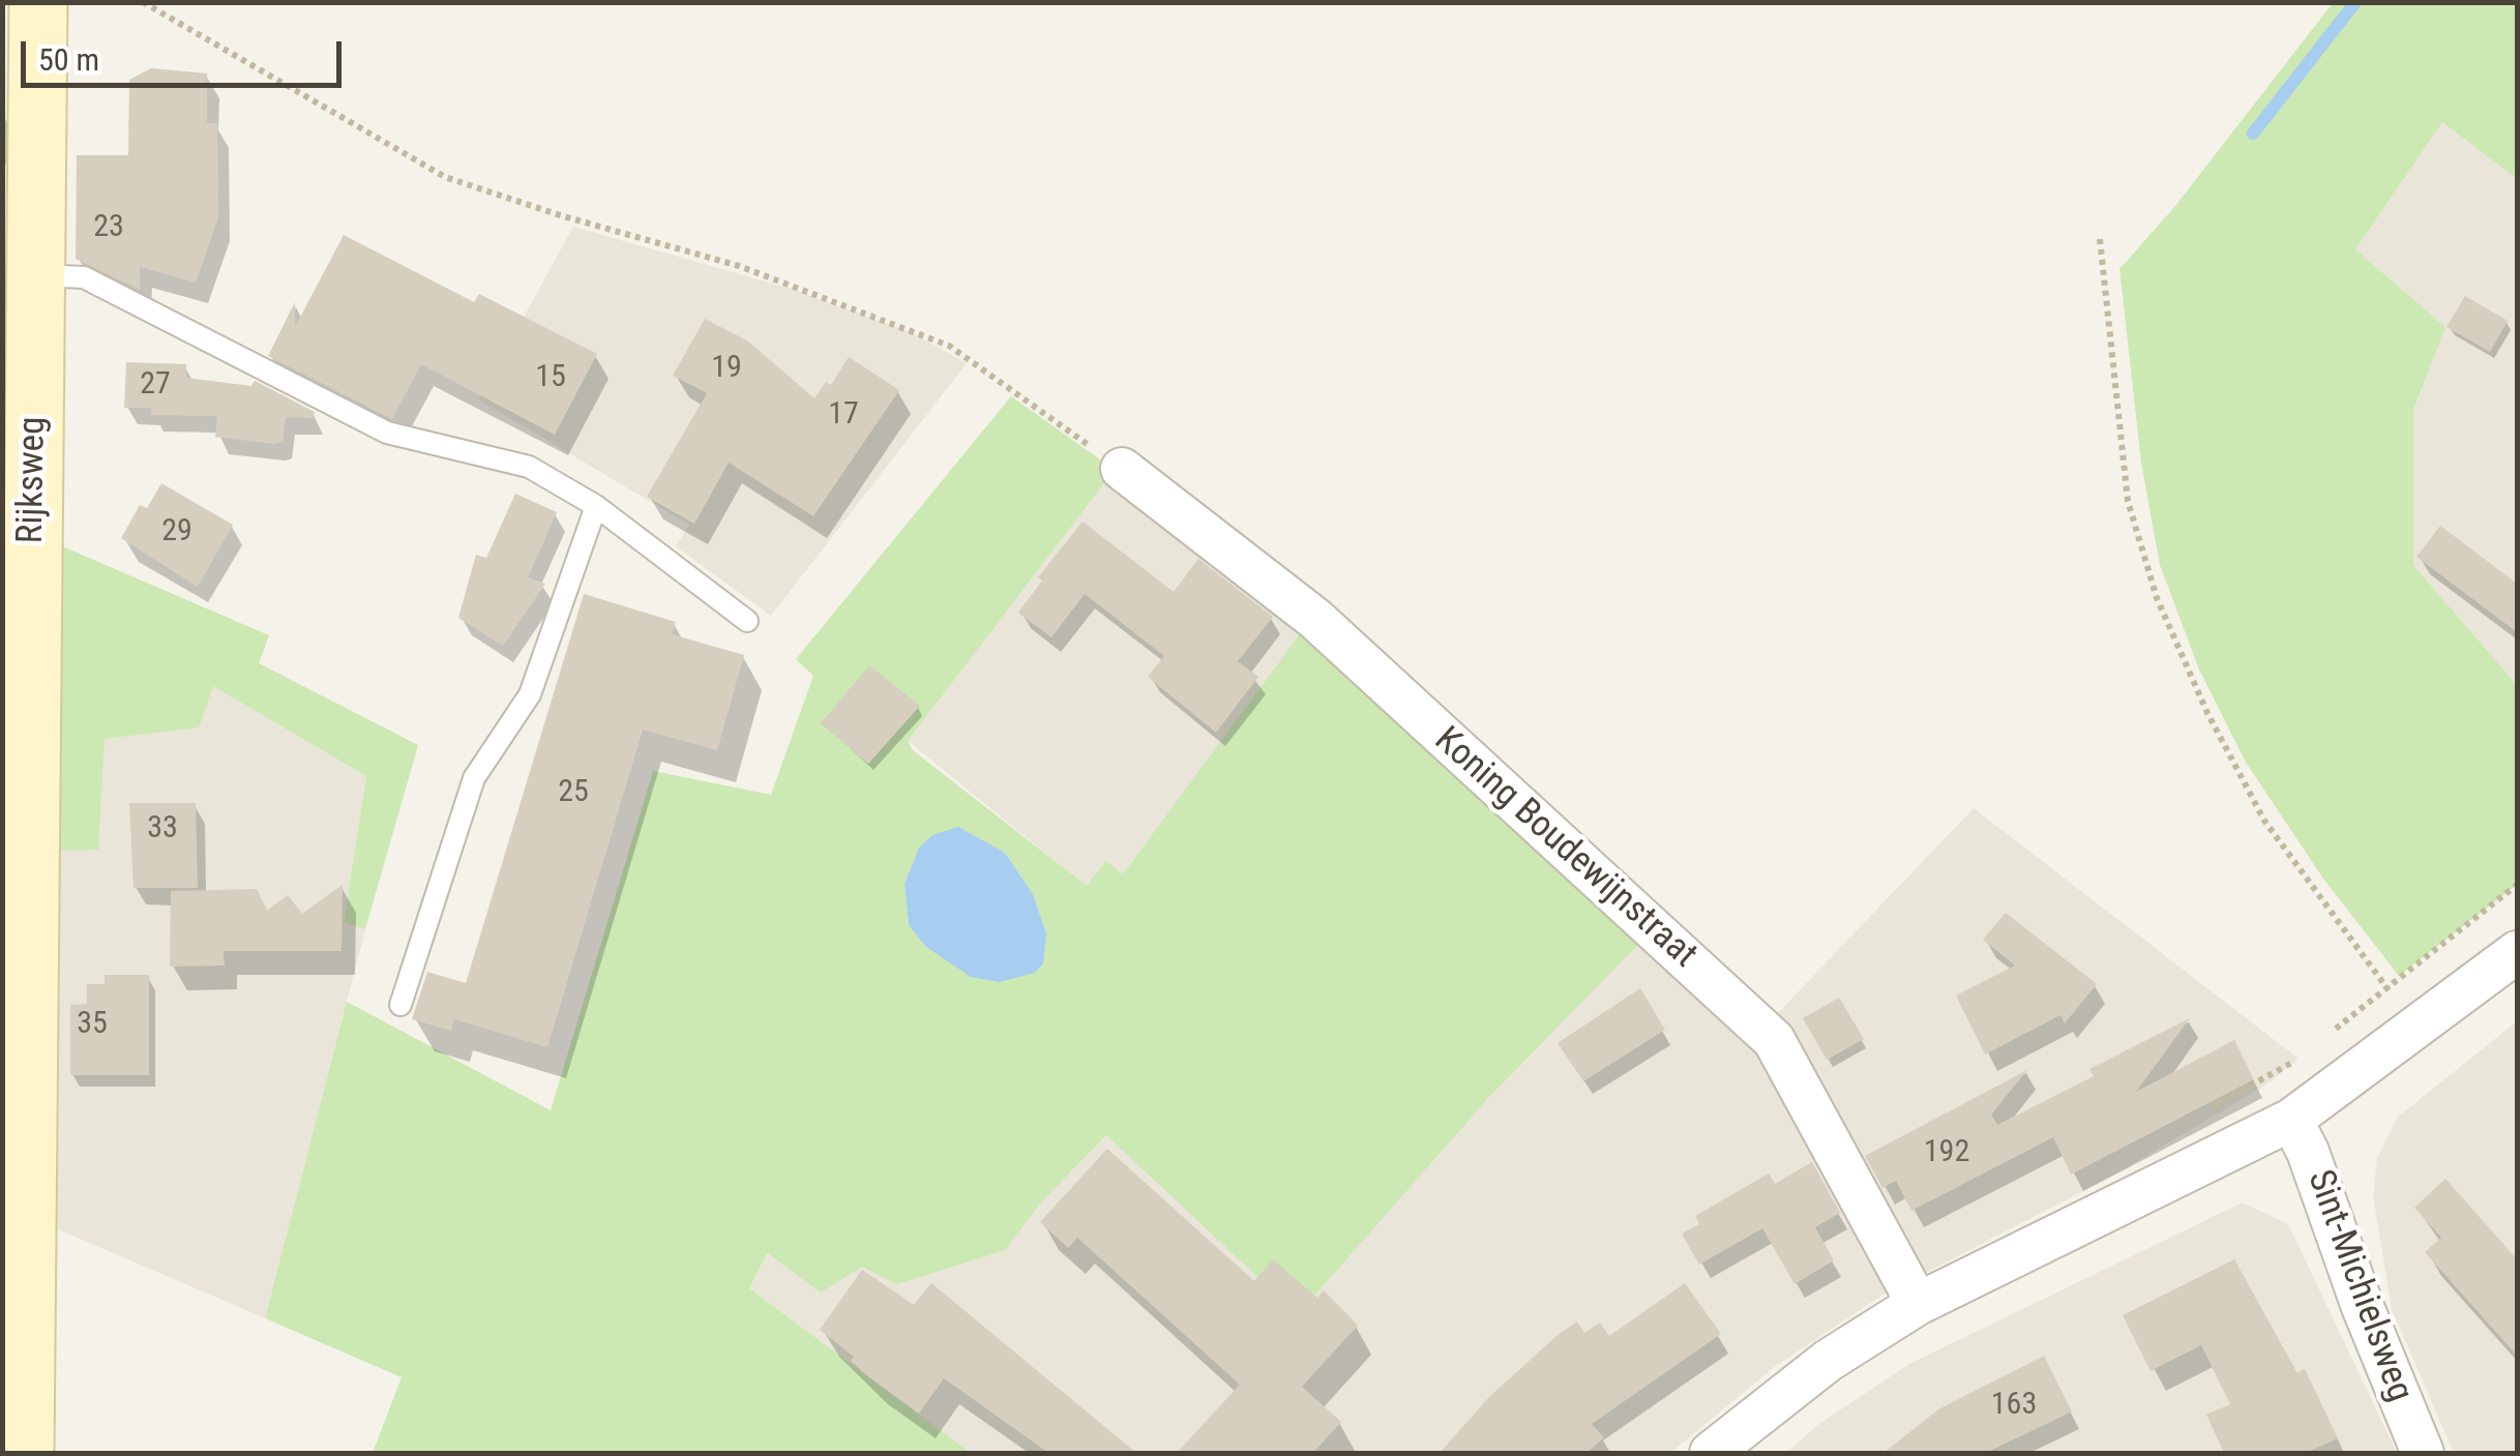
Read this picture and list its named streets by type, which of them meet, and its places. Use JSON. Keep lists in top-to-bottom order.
{
  "streets": {
    "main road": ["Rijksweg"],
    "street": ["Koning Boudewijnstraat", "Sint-Michielsweg"]
  },
  "house_numbers": [
    "23",
    "19",
    "15",
    "27",
    "17",
    "29",
    "25",
    "33",
    "35",
    "192",
    "163"
  ],
  "scale_bar": "50 m"
}
